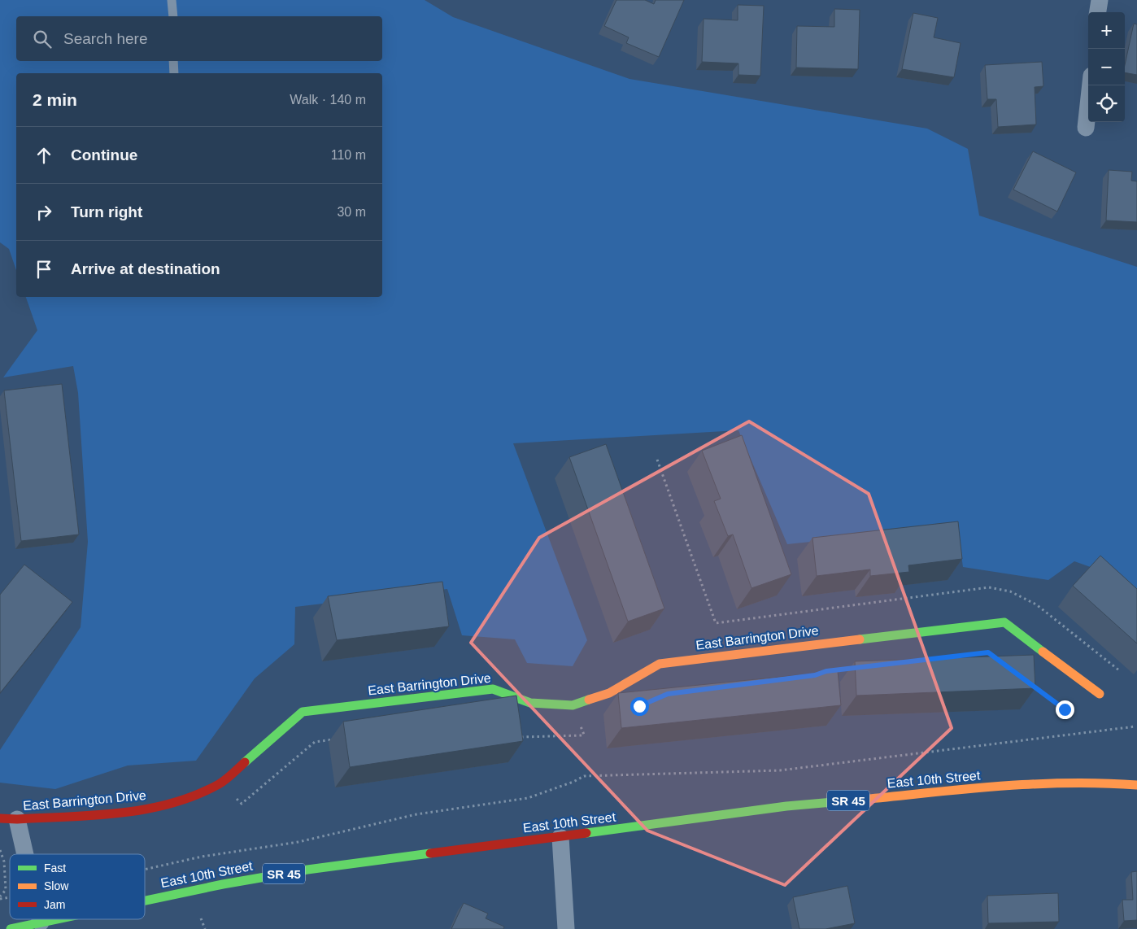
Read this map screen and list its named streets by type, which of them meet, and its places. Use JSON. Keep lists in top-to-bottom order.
{
  "streets": {
    "street": ["East Barrington Drive", "East 10th Street", "SR 45"]
  },
  "legend": ["Fast", "Slow", "Jam"],
  "page": {
    "map_buttons": ["+", "−"],
    "search": "Search here",
    "heading": ["2 min", "Walk · 140 m"],
    "list": [
      ["Continue", "110 m"],
      ["Turn right", "30 m"],
      "Arrive at destination"
    ]
  }
}
